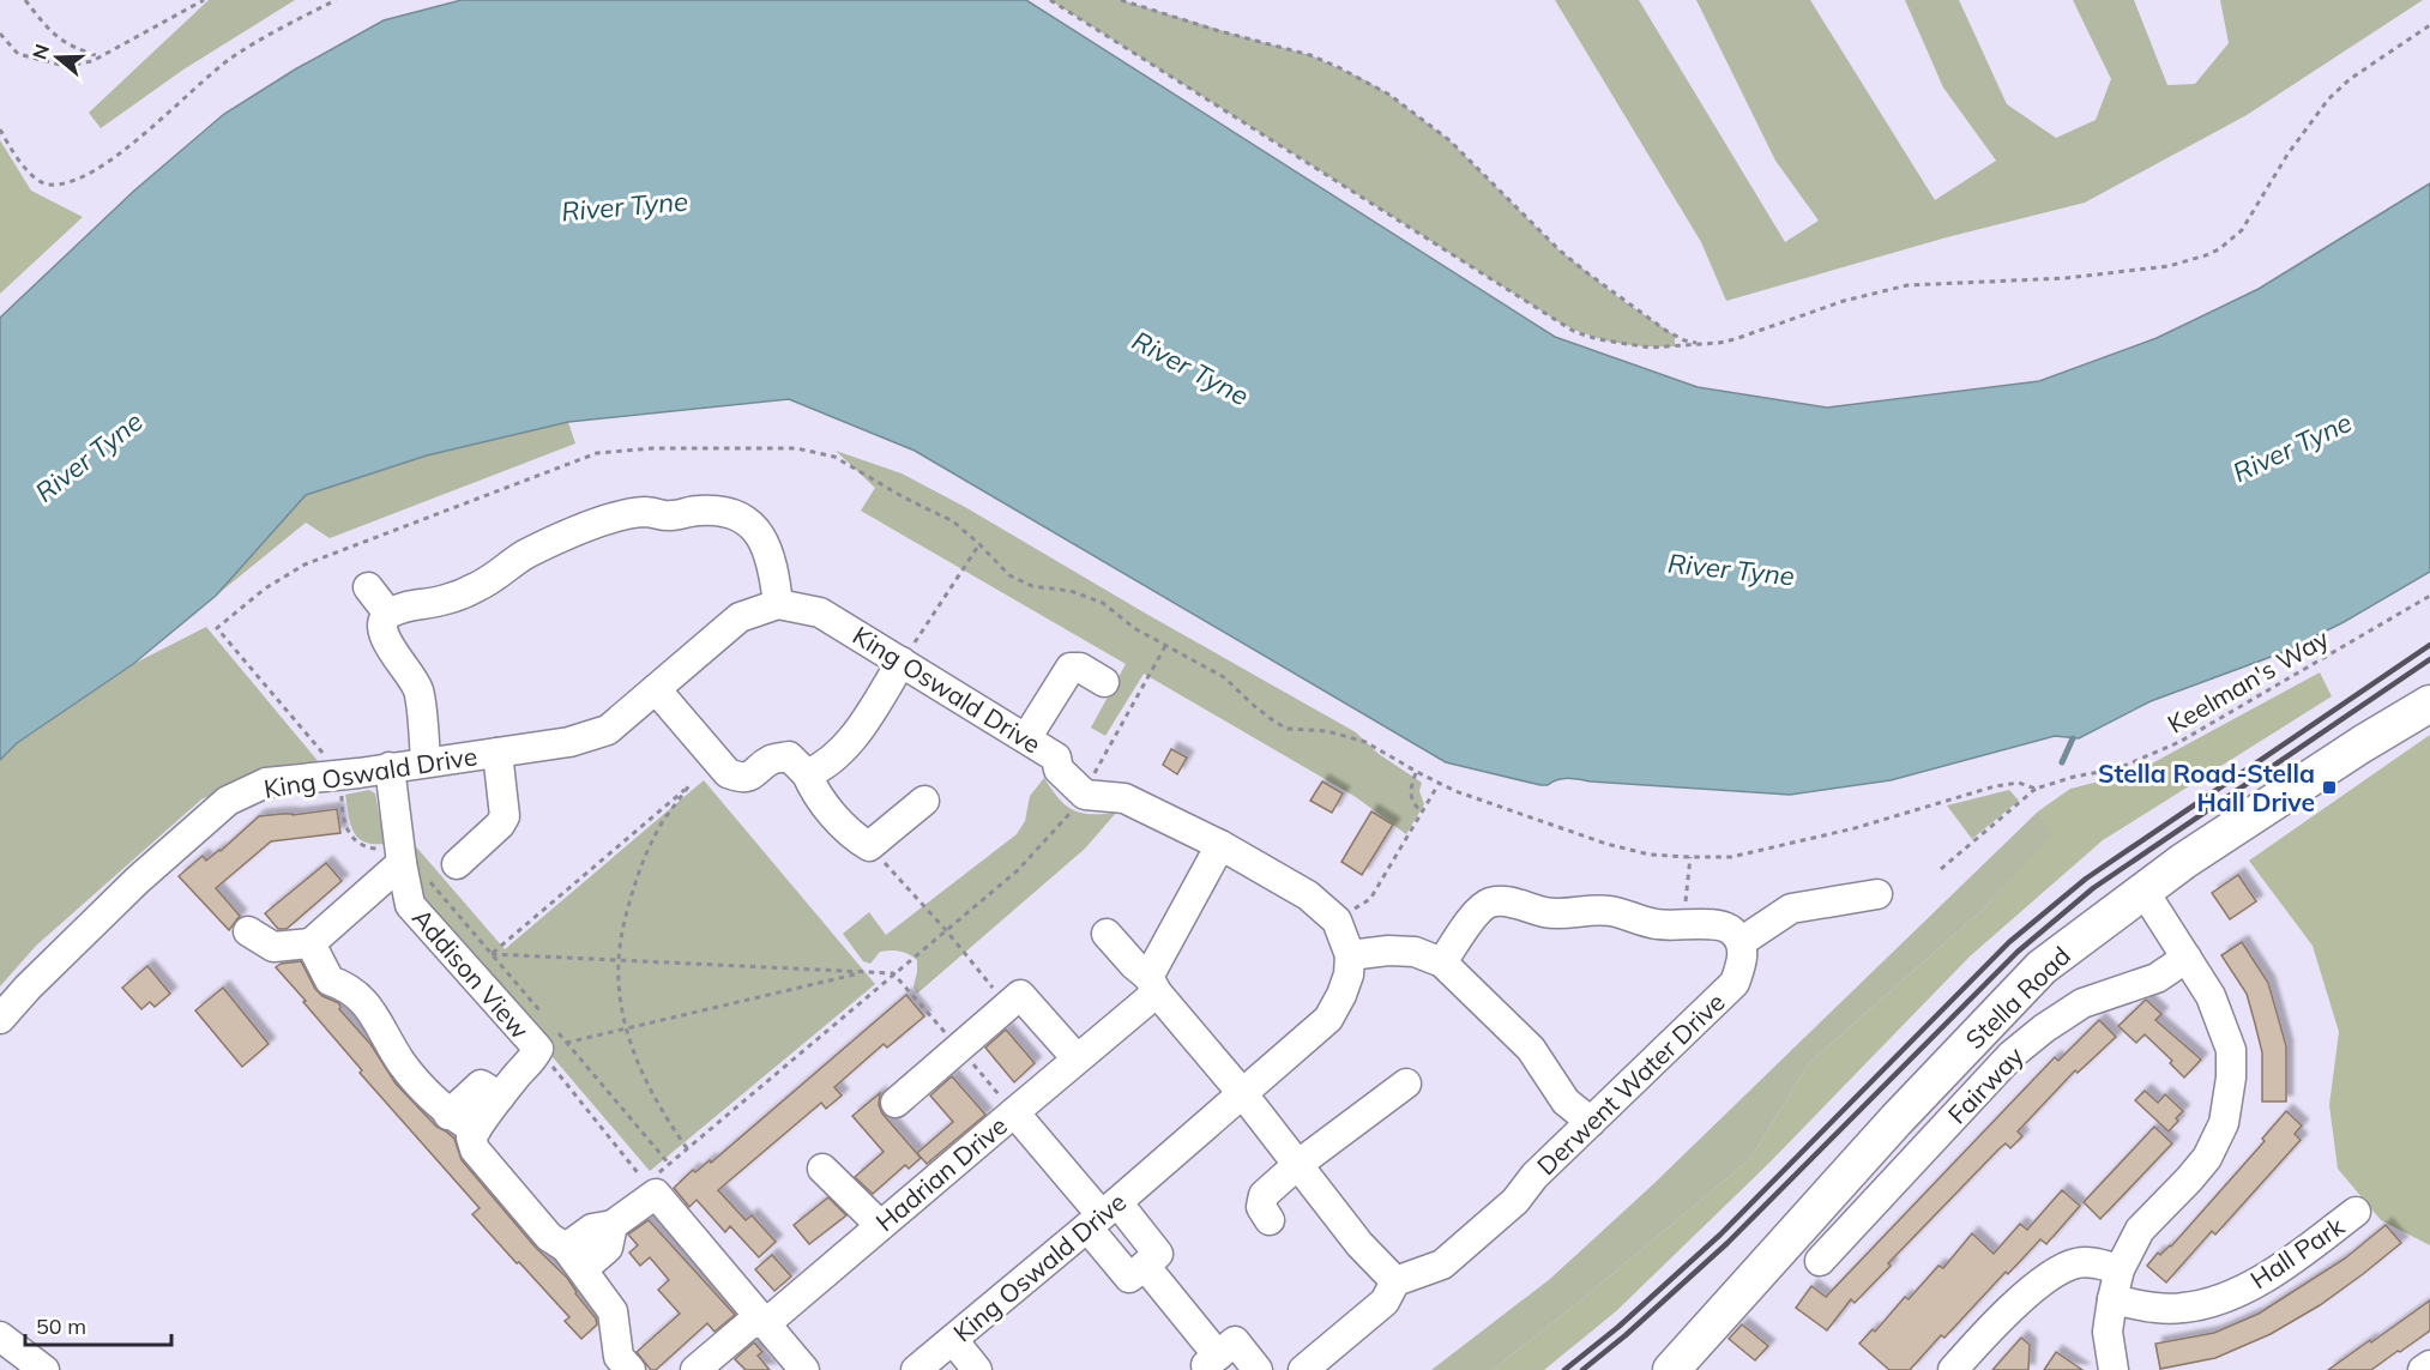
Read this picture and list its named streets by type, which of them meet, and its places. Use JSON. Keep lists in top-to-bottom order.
{
  "streets": {
    "main road": ["Stella Road"],
    "street": [
      "King Oswald Drive",
      "Addison View",
      "Derwent Water Drive",
      "Fairway",
      "Hadrian Drive",
      "Hall Park"
    ],
    "path": ["Keelman's Way"]
  },
  "crossings": [
    ["King Oswald Drive", "Addison View"],
    ["King Oswald Drive", "Hadrian Drive"]
  ],
  "water": ["River Tyne"],
  "places": {
    "transit": ["Stella Road-Stella Hall Drive"]
  },
  "scale_bar": "50 m",
  "north": "left"
}
